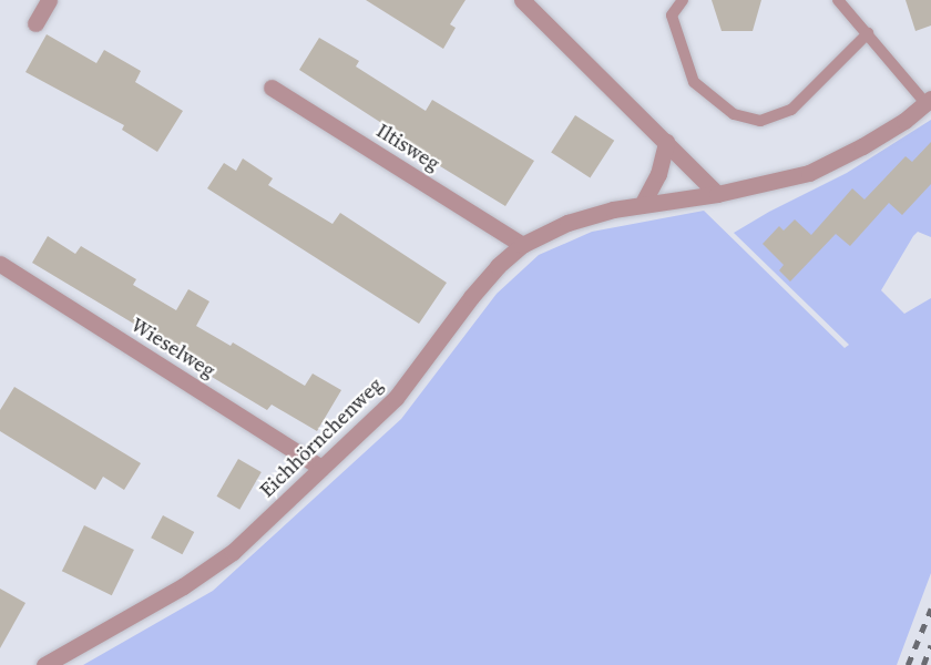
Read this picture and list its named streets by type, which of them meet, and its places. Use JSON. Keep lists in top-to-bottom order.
{
  "streets": {
    "street": ["Iltisweg", "Wieselweg", "Eichhörnchenweg"]
  },
  "crossings": [
    ["Iltisweg", "Eichhörnchenweg"],
    ["Wieselweg", "Eichhörnchenweg"]
  ]
}
